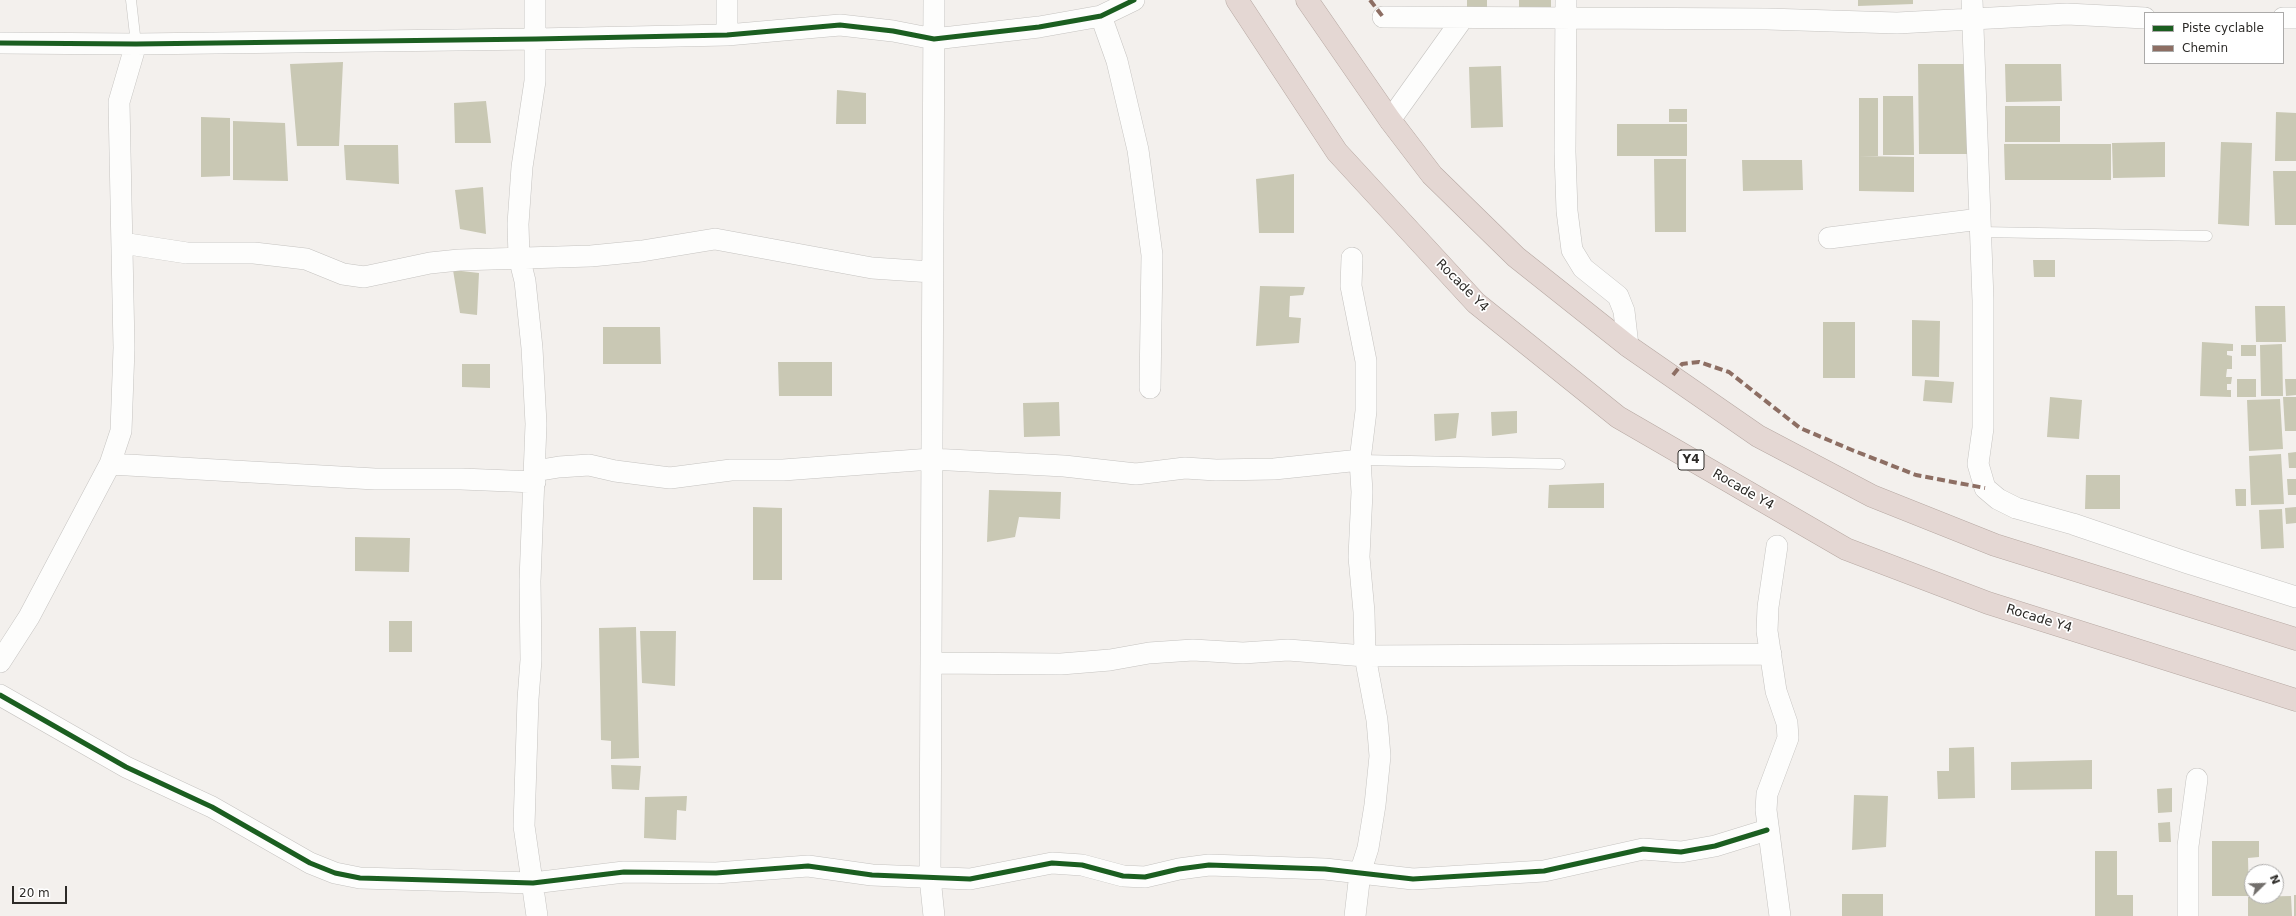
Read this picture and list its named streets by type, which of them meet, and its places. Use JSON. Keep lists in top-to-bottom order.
{
  "streets": {
    "highway": ["Rocade Y4", "Y4"]
  },
  "legend": ["Piste cyclable", "Chemin"],
  "scale_bar": "20 m",
  "north": "top right"
}
